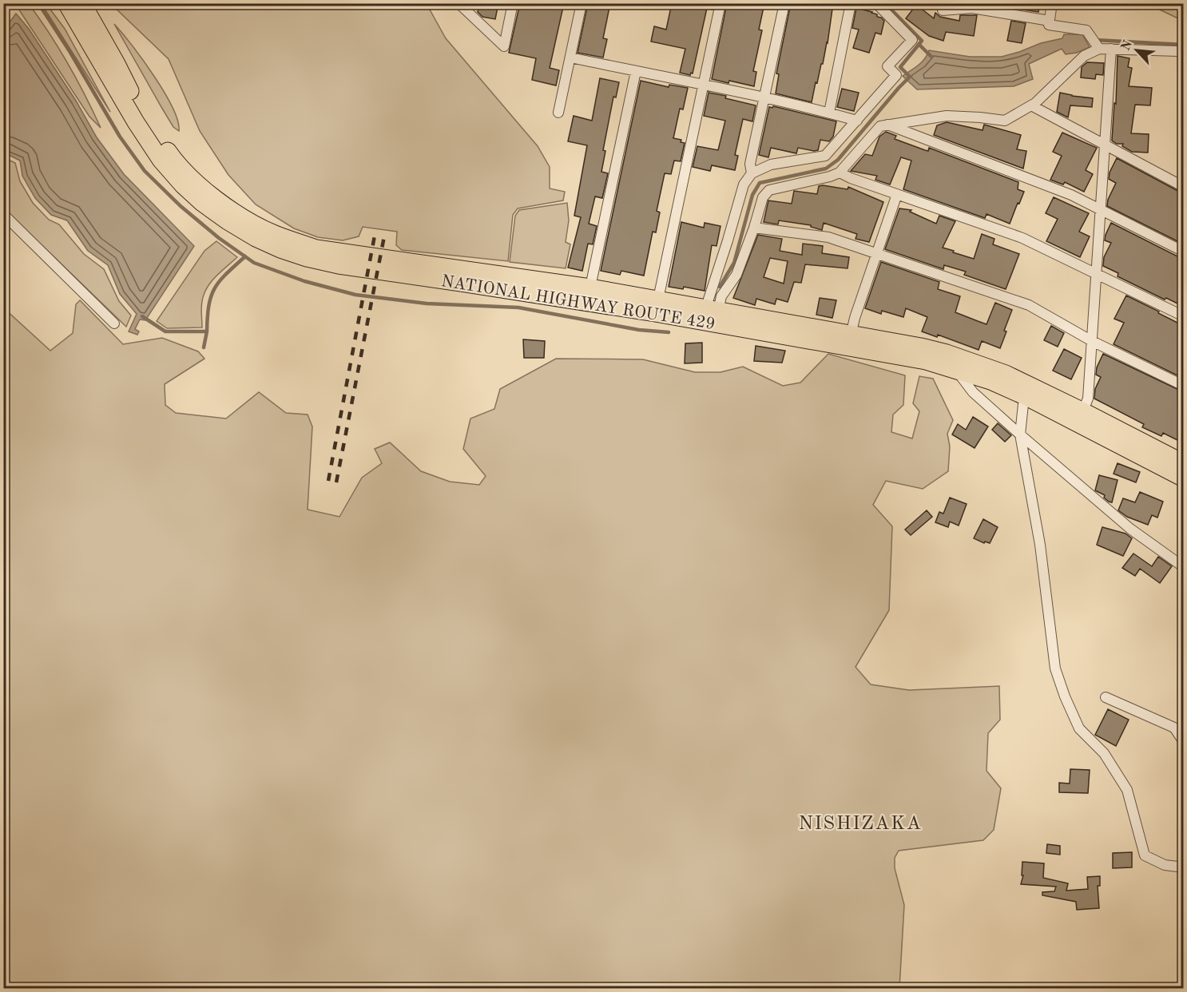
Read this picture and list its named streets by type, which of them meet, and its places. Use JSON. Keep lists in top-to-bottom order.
{
  "streets": {
    "highway": ["NATIONAL HIGHWAY ROUTE 429"]
  },
  "districts": ["NISHIZAKA"],
  "north": "top left"
}
